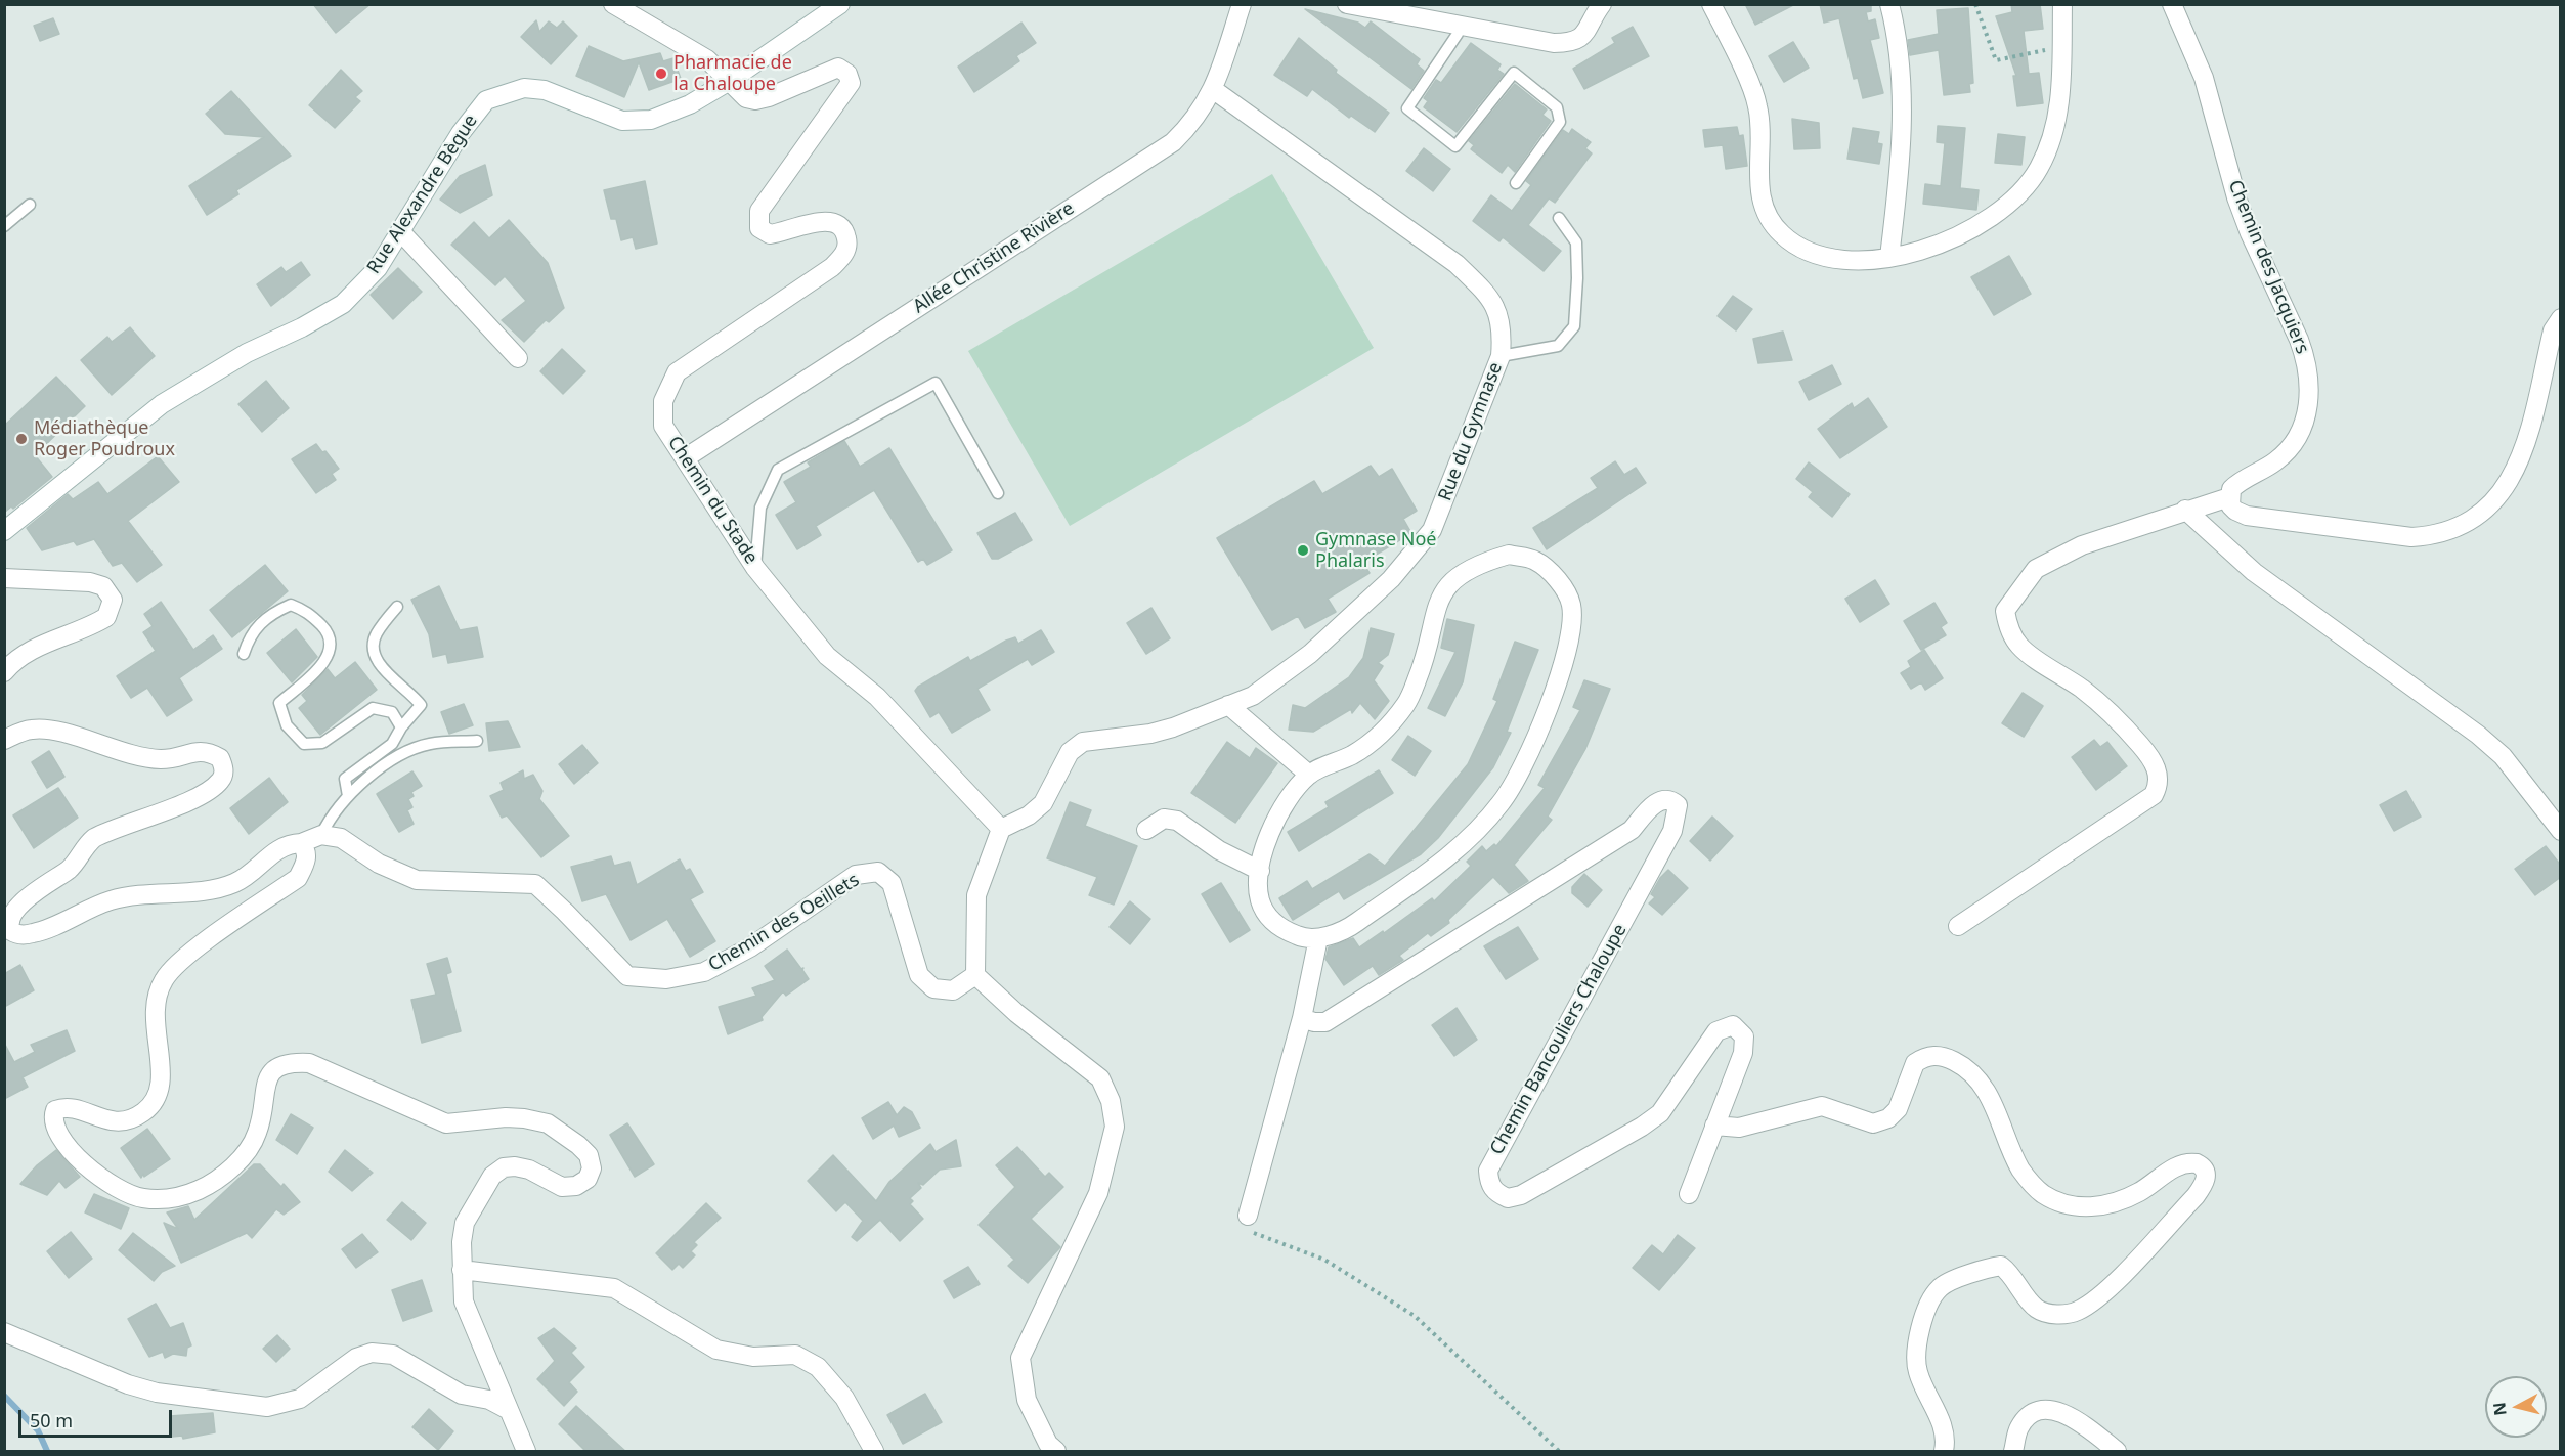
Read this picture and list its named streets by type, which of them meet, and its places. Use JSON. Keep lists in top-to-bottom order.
{
  "streets": {
    "street": [
      "Rue Alexandre Bègue",
      "Allée Christine Rivière",
      "Chemin des Jacquiers",
      "Rue du Gymnase",
      "Chemin du Stade",
      "Chemin des Oeillets",
      "Chemin Bancouliers Chaloupe"
    ]
  },
  "crossings": [
    ["Rue Alexandre Bègue", "Chemin du Stade"],
    ["Allée Christine Rivière", "Rue du Gymnase"],
    ["Allée Christine Rivière", "Chemin du Stade"]
  ],
  "places": ["Pharmacie de la Chaloupe", "Médiathèque Roger Poudroux", "Gymnase Noé Phalaris"],
  "scale_bar": "50 m",
  "north": "left"
}
